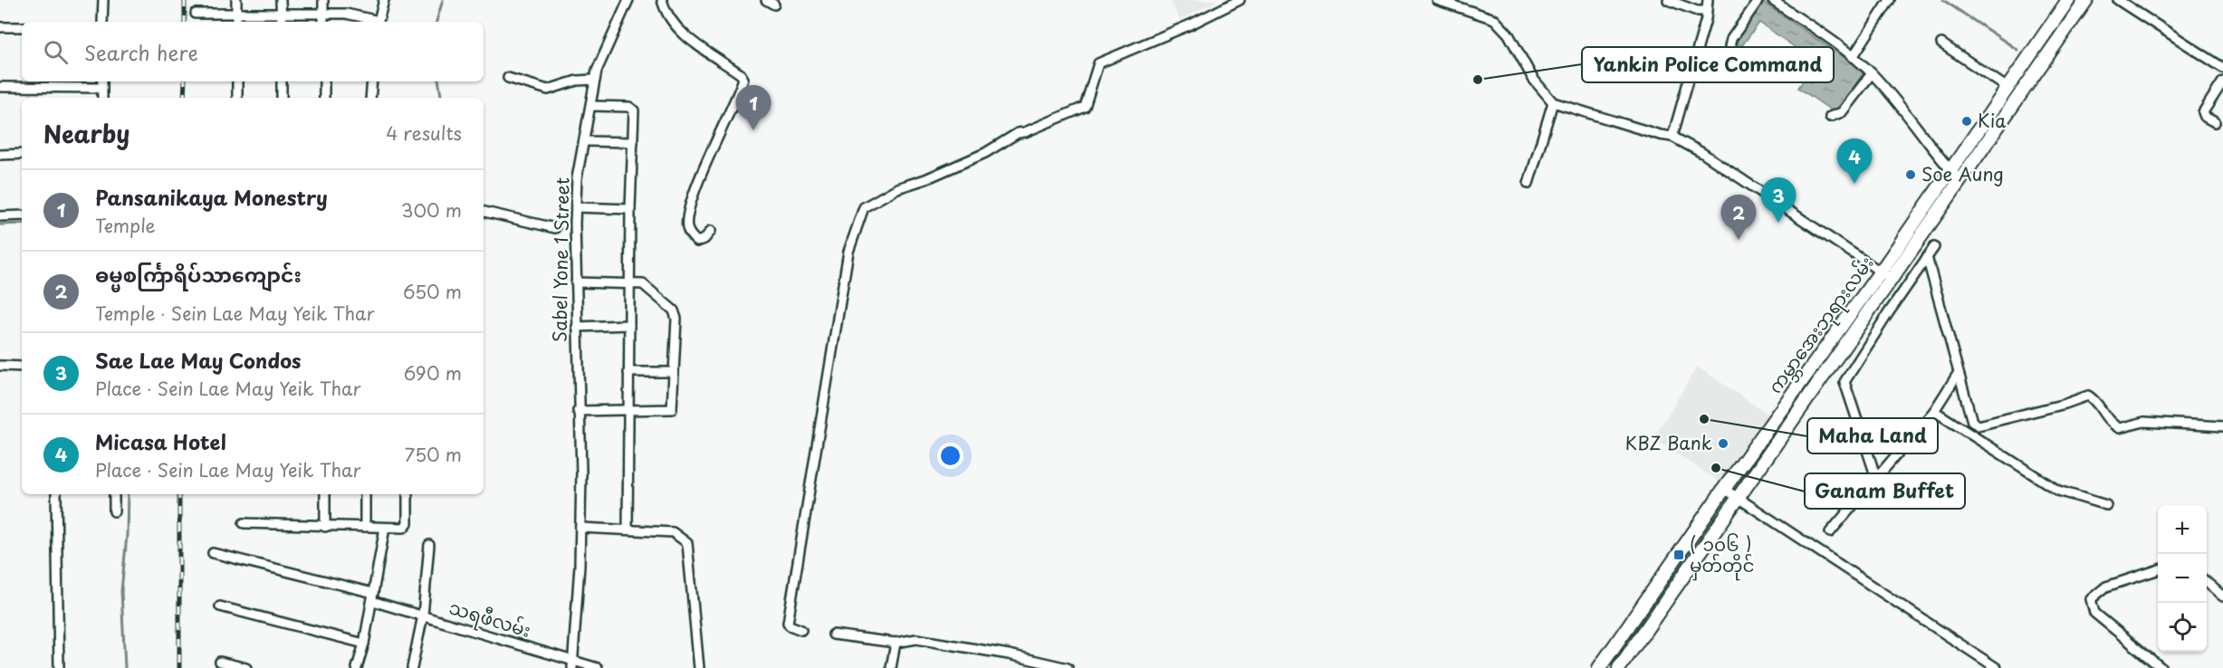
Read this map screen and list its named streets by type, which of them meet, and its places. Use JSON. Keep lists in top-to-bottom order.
{
  "streets": {
    "main road": ["ကမ္ဘာအေးဘုရားလမ်း"],
    "street": ["Sabel Yone 1 Street", "သရဖီလမ်း"]
  },
  "crossings": [
    ["Sabel Yone 1 Street", "သရဖီလမ်း"]
  ],
  "places": {
    "other": [
      "Yankin Police Command",
      "Kia",
      "Soe Aung",
      "Maha Land",
      "KBZ Bank",
      "Ganam Buffet"
    ],
    "transit": ["( ၁၀၆ ) မှတ်တိုင်"]
  },
  "page": {
    "search": "Search here",
    "pins": [
      "1",
      "4",
      "3",
      "2"
    ],
    "heading": ["Nearby", "4 results"],
    "list": [
      {
        "mark": "1",
        "name": "Pansanikaya Monestry",
        "note": "Temple",
        "value": "300 m"
      },
      {
        "mark": "2",
        "name": "ဓမ္မစင်္ကြာရိပ်သာကျောင်း",
        "note": "Temple · Sein Lae May Yeik Thar",
        "value": "650 m"
      },
      {
        "mark": "3",
        "name": "Sae Lae May Condos",
        "note": "Place · Sein Lae May Yeik Thar",
        "value": "690 m"
      },
      {
        "mark": "4",
        "name": "Micasa Hotel",
        "note": "Place · Sein Lae May Yeik Thar",
        "value": "750 m"
      }
    ],
    "map_buttons": ["+", "−"]
  }
}
